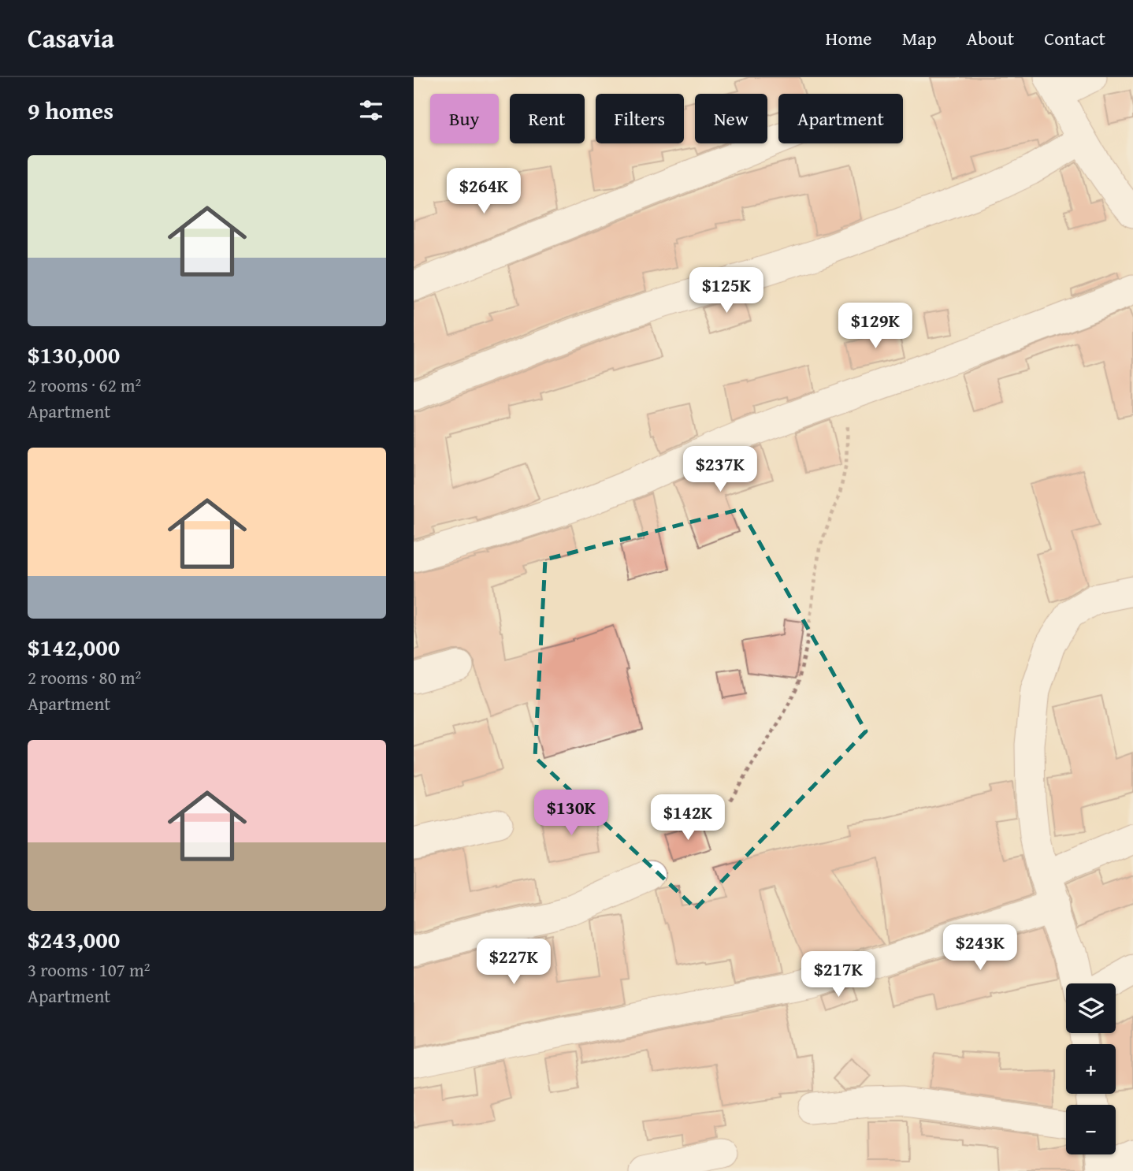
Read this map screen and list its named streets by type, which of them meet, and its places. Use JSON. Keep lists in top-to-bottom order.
{
  "page": {
    "header": "Casavia",
    "nav": [
      "Home",
      "Map",
      "About",
      "Contact"
    ],
    "heading": "9 homes",
    "chip": [
      "Buy",
      "Rent",
      "Filters",
      "New",
      "Apartment"
    ],
    "list": [
      {
        "name": "$130,000",
        "note": "2 rooms · 62 m² · Apartment"
      },
      {
        "name": "$142,000",
        "note": "2 rooms · 80 m² · Apartment"
      },
      {
        "name": "$243,000",
        "note": "3 rooms · 107 m² · Apartment"
      }
    ],
    "price": [
      "$264K",
      "$125K",
      "$129K",
      "$237K",
      "$130K",
      "$142K",
      "$243K",
      "$227K",
      "$217K"
    ],
    "map_buttons": ["+", "−"]
  }
}
